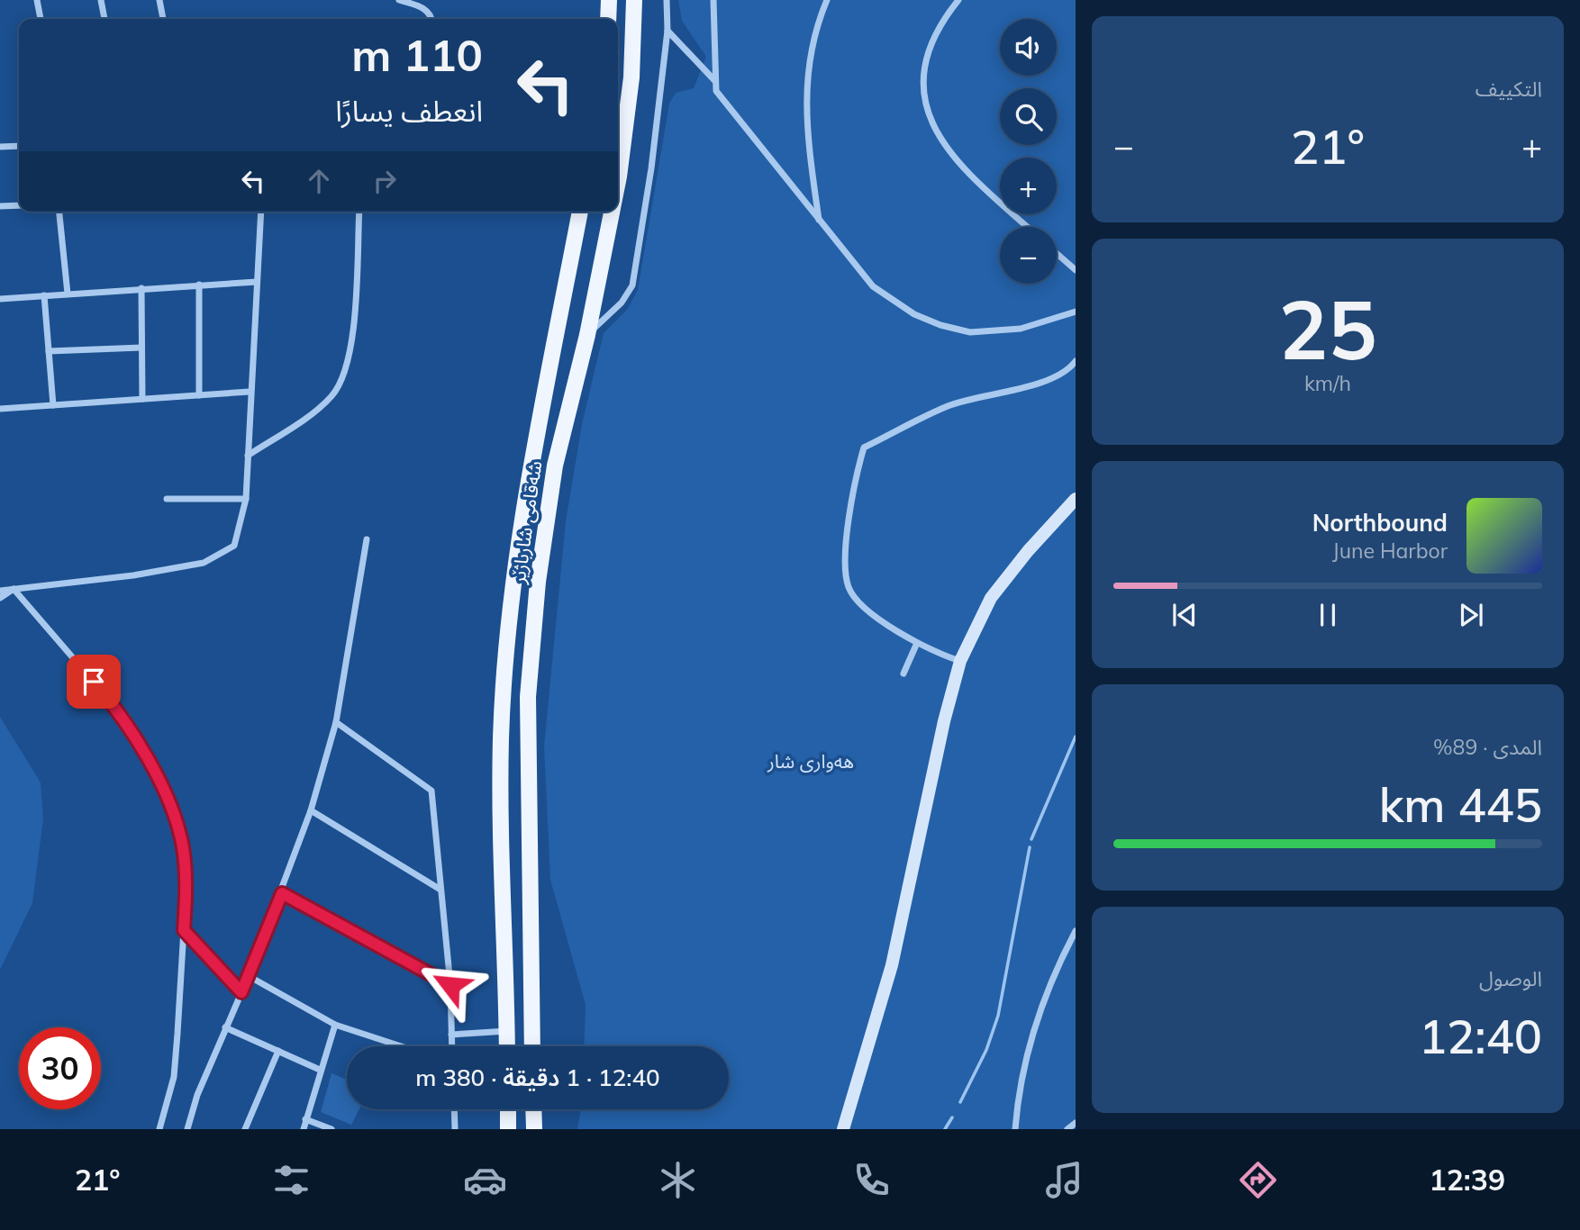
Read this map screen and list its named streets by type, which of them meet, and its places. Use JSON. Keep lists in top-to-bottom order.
{
  "streets": {
    "main road": ["شەقامی شارباژێر"]
  },
  "parks": ["هەواری شار"],
  "page": {
    "tile": [
      "التكييف",
      ["25", "km/h"],
      ["المدى · 89%", "445 km"],
      ["الوصول", "12:40"]
    ],
    "map_buttons": ["+", "−"],
    "turn": ["110 m", "انعطف يسارًا"],
    "heat": ["−", "21°", "+"],
    "song": ["Northbound", "June Harbor"],
    "limit": "30",
    "trip": "12:40 · 1 دقيقة · 380 m",
    "tabs": ["12:39", "21°"]
  }
}
